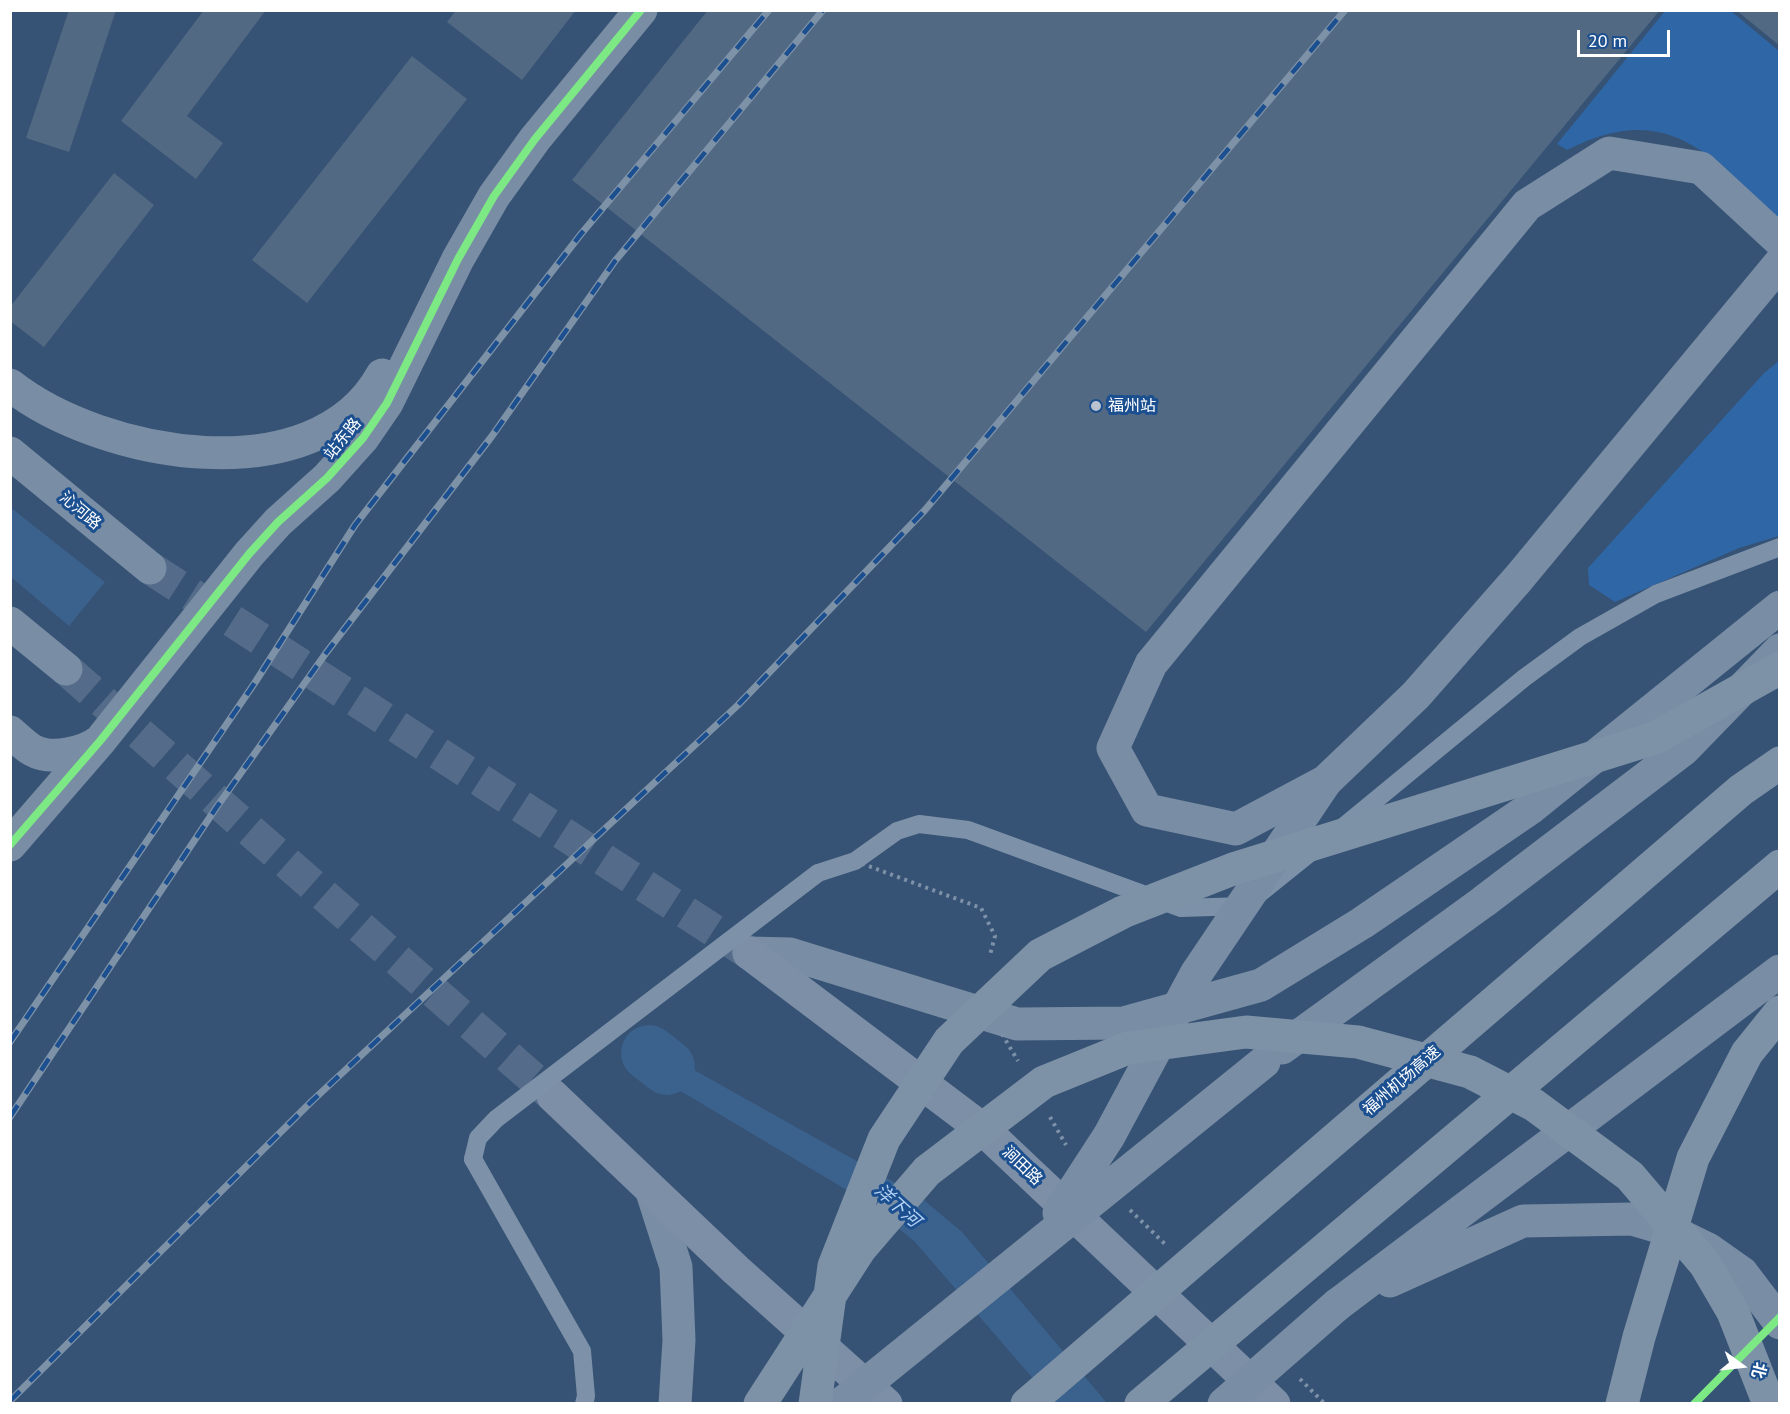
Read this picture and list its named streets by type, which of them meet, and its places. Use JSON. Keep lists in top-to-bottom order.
{
  "streets": {
    "highway": ["福州机场高速"],
    "main road": ["站东路", "沁河路", "涧田路"]
  },
  "water": ["洋下河"],
  "places": ["福州站"],
  "scale_bar": "20 m",
  "north": "right"
}
